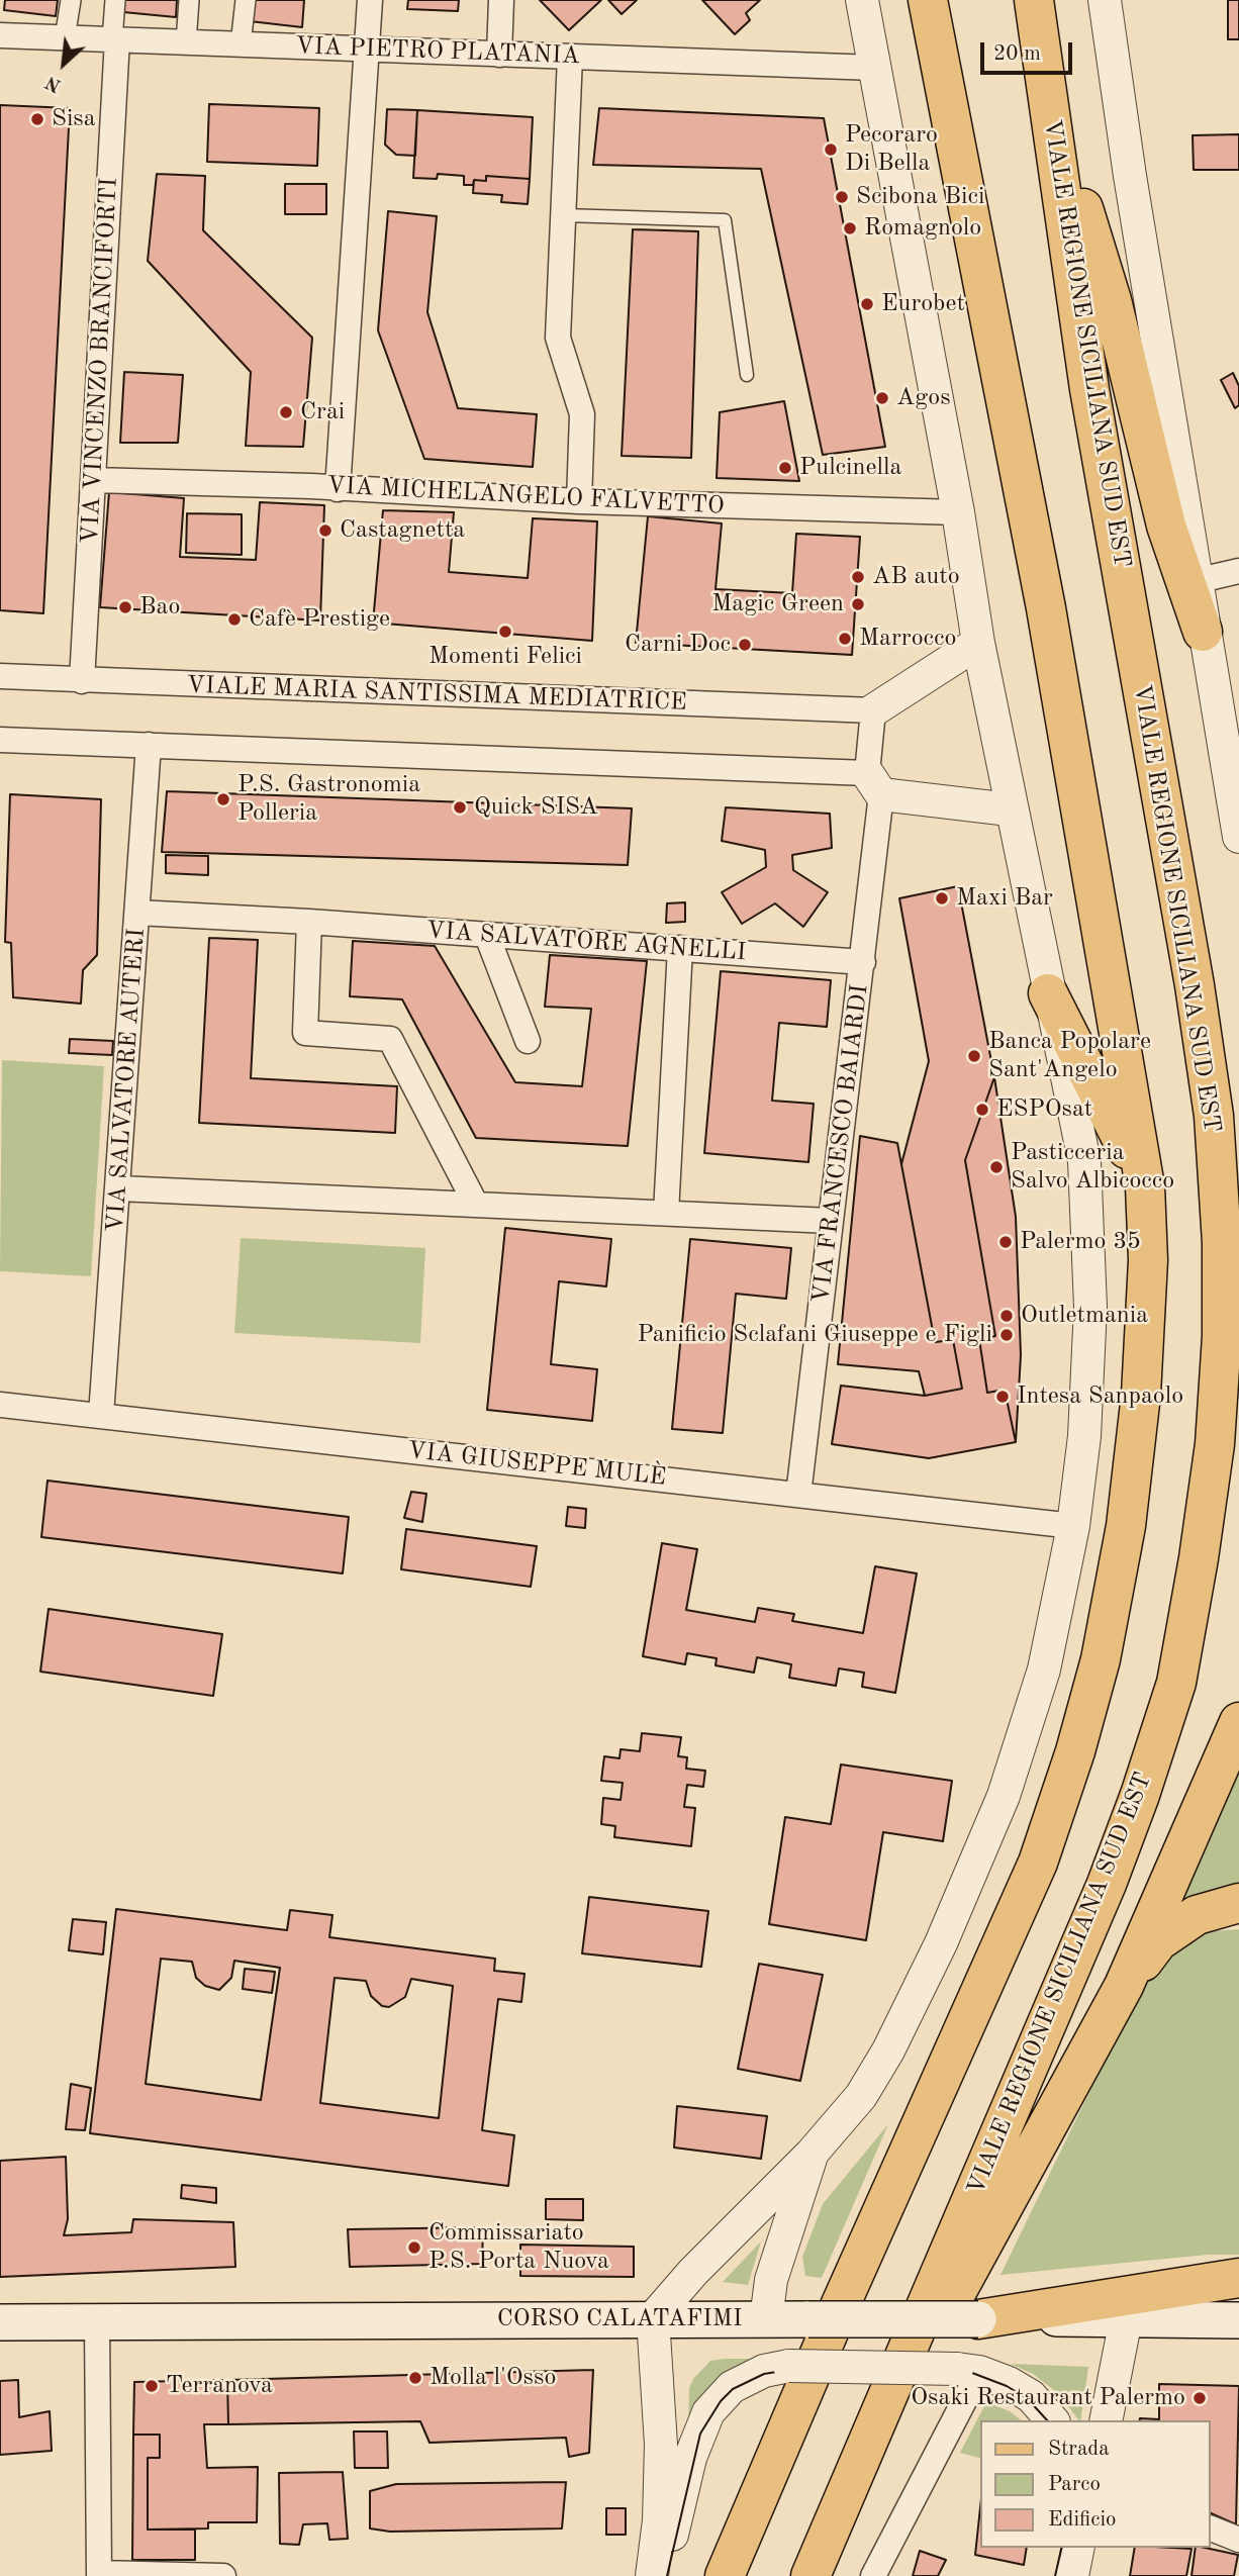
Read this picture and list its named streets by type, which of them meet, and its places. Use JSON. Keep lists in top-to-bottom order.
{
  "streets": {
    "main road": ["VIALE REGIONE SICILIANA SUD EST", "CORSO CALATAFIMI"],
    "street": [
      "VIA PIETRO PLATANIA",
      "VIA VINCENZO BRANCIFORTI",
      "VIA MICHELANGELO FALVETTO",
      "VIALE MARIA SANTISSIMA MEDIATRICE",
      "VIA SALVATORE AGNELLI",
      "VIA SALVATORE AUTERI",
      "VIA FRANCESCO BAIARDI",
      "VIA GIUSEPPE MULÈ"
    ]
  },
  "crossings": [
    ["VIA PIETRO PLATANIA", "VIA VINCENZO BRANCIFORTI"],
    ["VIA VINCENZO BRANCIFORTI", "VIA MICHELANGELO FALVETTO"],
    ["VIA VINCENZO BRANCIFORTI", "VIALE MARIA SANTISSIMA MEDIATRICE"],
    ["VIA SALVATORE AGNELLI", "VIA SALVATORE AUTERI"],
    ["VIA SALVATORE AGNELLI", "VIA FRANCESCO BAIARDI"],
    ["VIA SALVATORE AUTERI", "VIA GIUSEPPE MULÈ"],
    ["VIA FRANCESCO BAIARDI", "VIA GIUSEPPE MULÈ"]
  ],
  "places": [
    "Sisa",
    "Pecoraro Di Bella",
    "Scibona Bici",
    "Romagnolo",
    "Eurobet",
    "Agos",
    "Crai",
    "Pulcinella",
    "Castagnetta",
    "AB auto",
    "Magic Green",
    "Bao",
    "Cafè Prestige",
    "Momenti Felici",
    "Marrocco",
    "Carni Doc",
    "P.S. Gastronomia Polleria",
    "Quick SISA",
    "Maxi Bar",
    "Banca Popolare Sant'Angelo",
    "ESPOsat",
    "Pasticceria Salvo Albicocco",
    "Palermo 35",
    "Outletmania",
    "Panificio Sclafani Giuseppe e Figli",
    "Intesa Sanpaolo",
    "Commissariato P.S. Porta Nuova",
    "Molla l'Osso",
    "Terranova",
    "Osaki Restaurant Palermo"
  ],
  "legend": ["Strada", "Parco", "Edificio"],
  "scale_bar": "20 m",
  "north": "bottom left"
}
